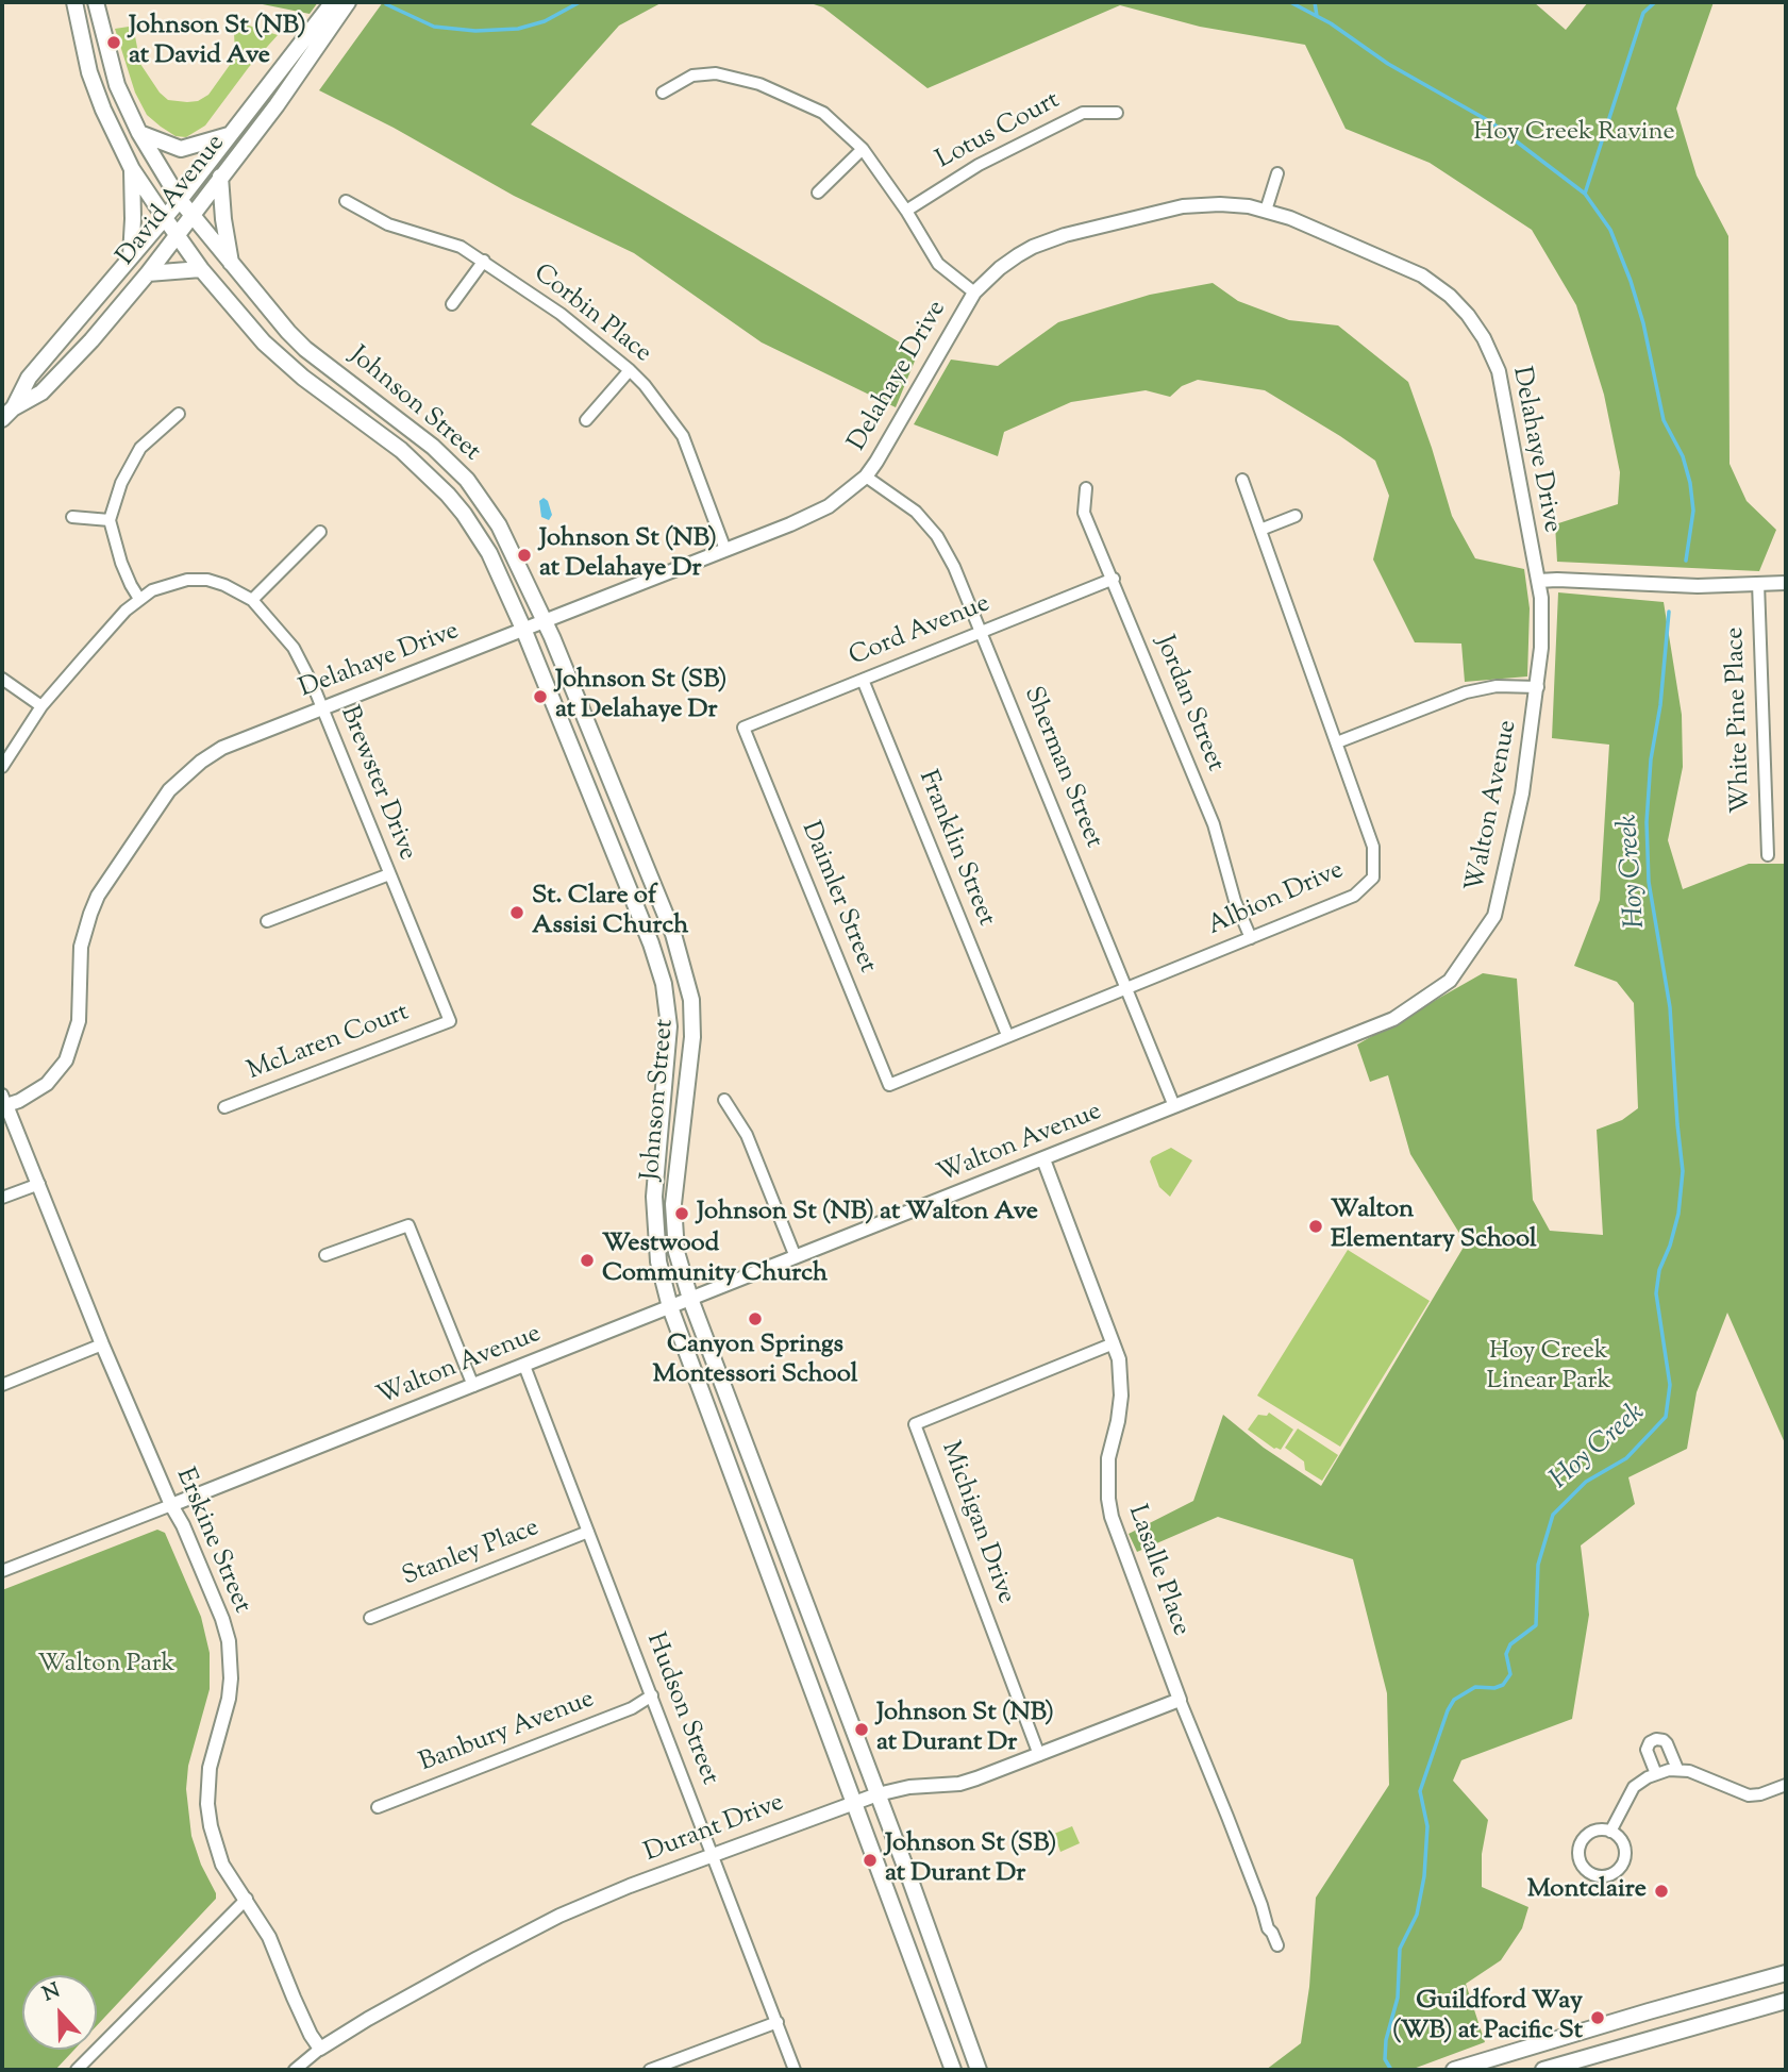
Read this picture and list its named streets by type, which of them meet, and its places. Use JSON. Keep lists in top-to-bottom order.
{
  "streets": {
    "main road": ["David Avenue", "Johnson Street"],
    "street": [
      "Lotus Court",
      "Corbin Place",
      "Delahaye Drive",
      "Cord Avenue",
      "Jordan Street",
      "White Pine Place",
      "Sherman Street",
      "Brewster Drive",
      "Walton Avenue",
      "Franklin Street",
      "Daimler Street",
      "Albion Drive",
      "McLaren Court",
      "Michigan Drive",
      "Erskine Street",
      "Stanley Place",
      "Lasalle Place",
      "Hudson Street",
      "Banbury Avenue",
      "Durant Drive"
    ]
  },
  "crossings": [
    ["David Avenue", "Johnson Street"],
    ["Corbin Place", "Delahaye Drive"],
    ["Delahaye Drive", "Johnson Street"],
    ["Delahaye Drive", "Sherman Street"],
    ["Delahaye Drive", "Brewster Drive"],
    ["Delahaye Drive", "Walton Avenue"],
    ["Delahaye Drive", "Erskine Street"],
    ["Johnson Street", "Walton Avenue"],
    ["Johnson Street", "Durant Drive"],
    ["Cord Avenue", "Jordan Street"],
    ["Cord Avenue", "Sherman Street"],
    ["Cord Avenue", "Franklin Street"],
    ["Cord Avenue", "Daimler Street"],
    ["Jordan Street", "Albion Drive"],
    ["Sherman Street", "Walton Avenue"],
    ["Sherman Street", "Albion Drive"],
    ["Brewster Drive", "McLaren Court"],
    ["Walton Avenue", "Erskine Street"],
    ["Walton Avenue", "Lasalle Place"],
    ["Walton Avenue", "Hudson Street"],
    ["Franklin Street", "Albion Drive"],
    ["Daimler Street", "Albion Drive"],
    ["Michigan Drive", "Lasalle Place"],
    ["Michigan Drive", "Durant Drive"],
    ["Erskine Street", "Durant Drive"],
    ["Stanley Place", "Hudson Street"],
    ["Lasalle Place", "Durant Drive"],
    ["Hudson Street", "Banbury Avenue"],
    ["Hudson Street", "Durant Drive"]
  ],
  "water": ["Hoy Creek"],
  "parks": ["Hoy Creek Ravine", "Hoy Creek Linear Park", "Walton Park"],
  "places": [
    "Johnson St (NB) at David Ave",
    "Johnson St (NB) at Delahaye Dr",
    "Johnson St (SB) at Delahaye Dr",
    "St. Clare of Assisi Church",
    "Johnson St (NB) at Walton Ave",
    "Walton Elementary School",
    "Westwood Community Church",
    "Canyon Springs Montessori School",
    "Johnson St (NB) at Durant Dr",
    "Johnson St (SB) at Durant Dr",
    "Montclaire",
    "Guildford Way (WB) at Pacific St"
  ],
  "north": "top"
}
